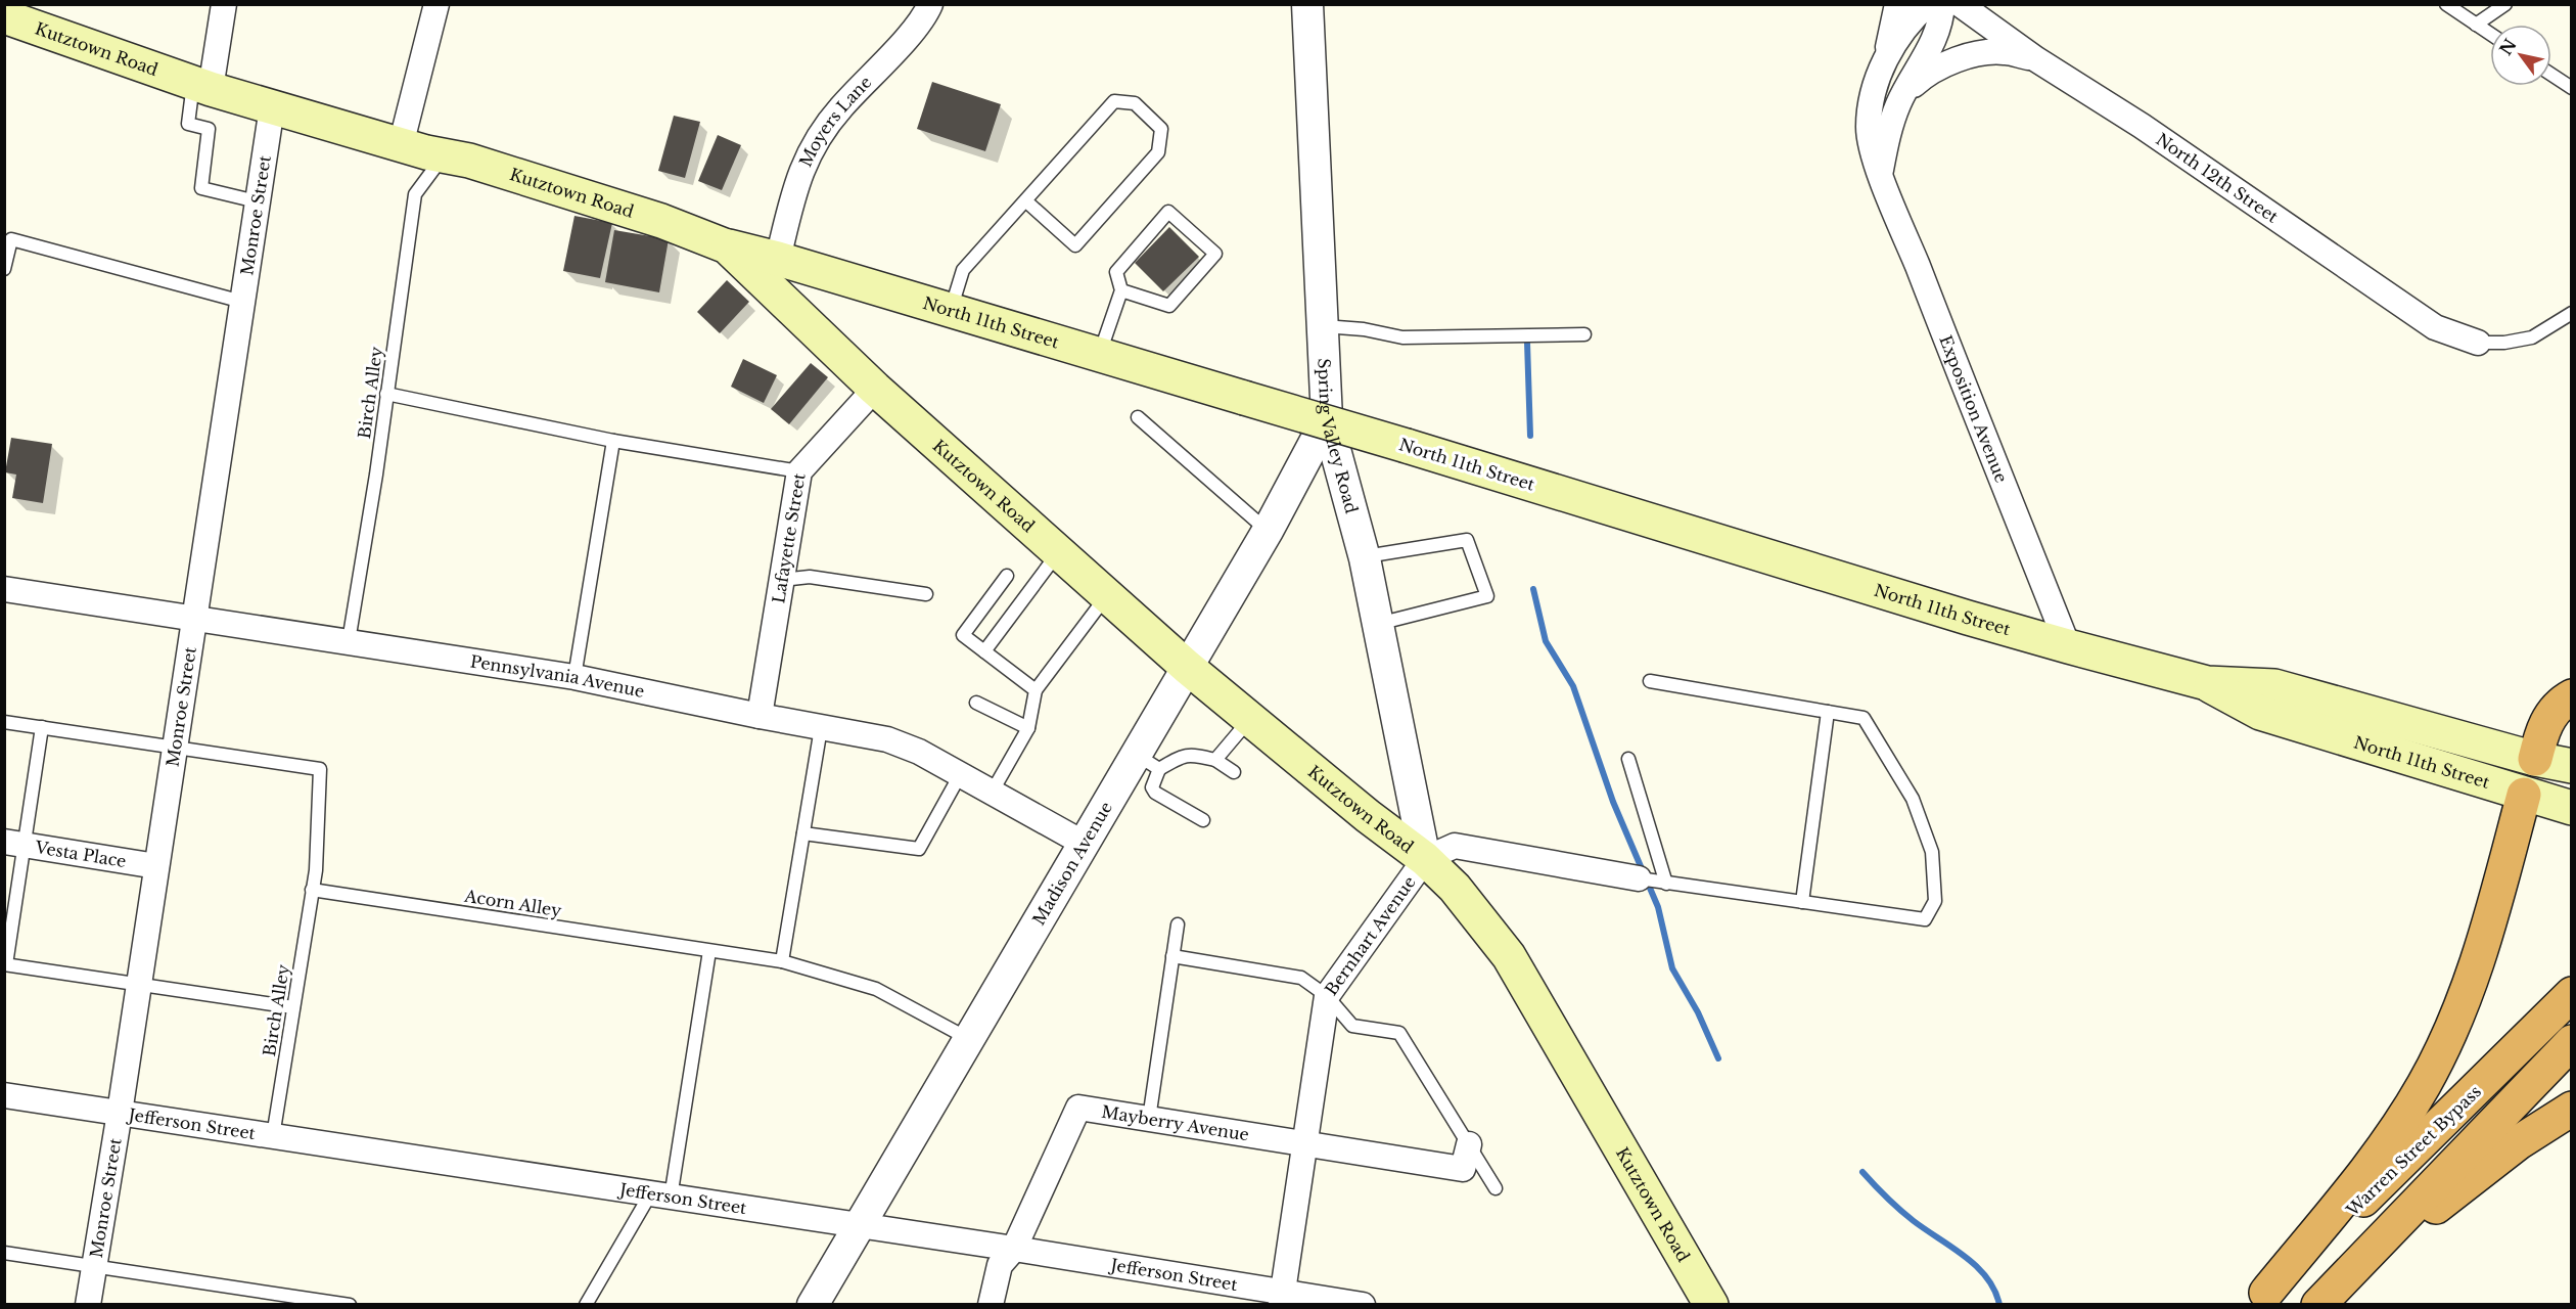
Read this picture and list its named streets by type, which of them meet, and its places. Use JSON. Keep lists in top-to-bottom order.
{
  "streets": {
    "highway": ["Warren Street Bypass"],
    "main road": ["Kutztown Road", "North 11th Street"],
    "street": [
      "Moyers Lane",
      "North 12th Street",
      "Monroe Street",
      "Exposition Avenue",
      "Spring Valley Road",
      "Lafayette Street",
      "Pennsylvania Avenue",
      "Vesta Place",
      "Madison Avenue",
      "Bernhart Avenue",
      "Mayberry Avenue",
      "Jefferson Street"
    ],
    "lane": ["Birch Alley", "Acorn Alley"]
  },
  "crossings": [
    ["Kutztown Road", "Monroe Street"],
    ["Kutztown Road", "North 11th Street"],
    ["Kutztown Road", "Birch Alley"],
    ["Kutztown Road", "Spring Valley Road"],
    ["Kutztown Road", "Lafayette Street"],
    ["Kutztown Road", "Madison Avenue"],
    ["Kutztown Road", "Bernhart Avenue"],
    ["Moyers Lane", "North 11th Street"],
    ["Monroe Street", "Birch Alley"],
    ["Monroe Street", "Pennsylvania Avenue"],
    ["Monroe Street", "Vesta Place"],
    ["Monroe Street", "Jefferson Street"],
    ["North 11th Street", "Exposition Avenue"],
    ["Birch Alley", "Pennsylvania Avenue"],
    ["Birch Alley", "Acorn Alley"],
    ["Birch Alley", "Jefferson Street"],
    ["Spring Valley Road", "Madison Avenue"],
    ["Spring Valley Road", "Bernhart Avenue"],
    ["Lafayette Street", "Pennsylvania Avenue"],
    ["Pennsylvania Avenue", "Madison Avenue"],
    ["Madison Avenue", "Acorn Alley"],
    ["Madison Avenue", "Jefferson Street"],
    ["Bernhart Avenue", "Mayberry Avenue"],
    ["Bernhart Avenue", "Jefferson Street"],
    ["Mayberry Avenue", "Jefferson Street"]
  ],
  "north": "top left"
}
